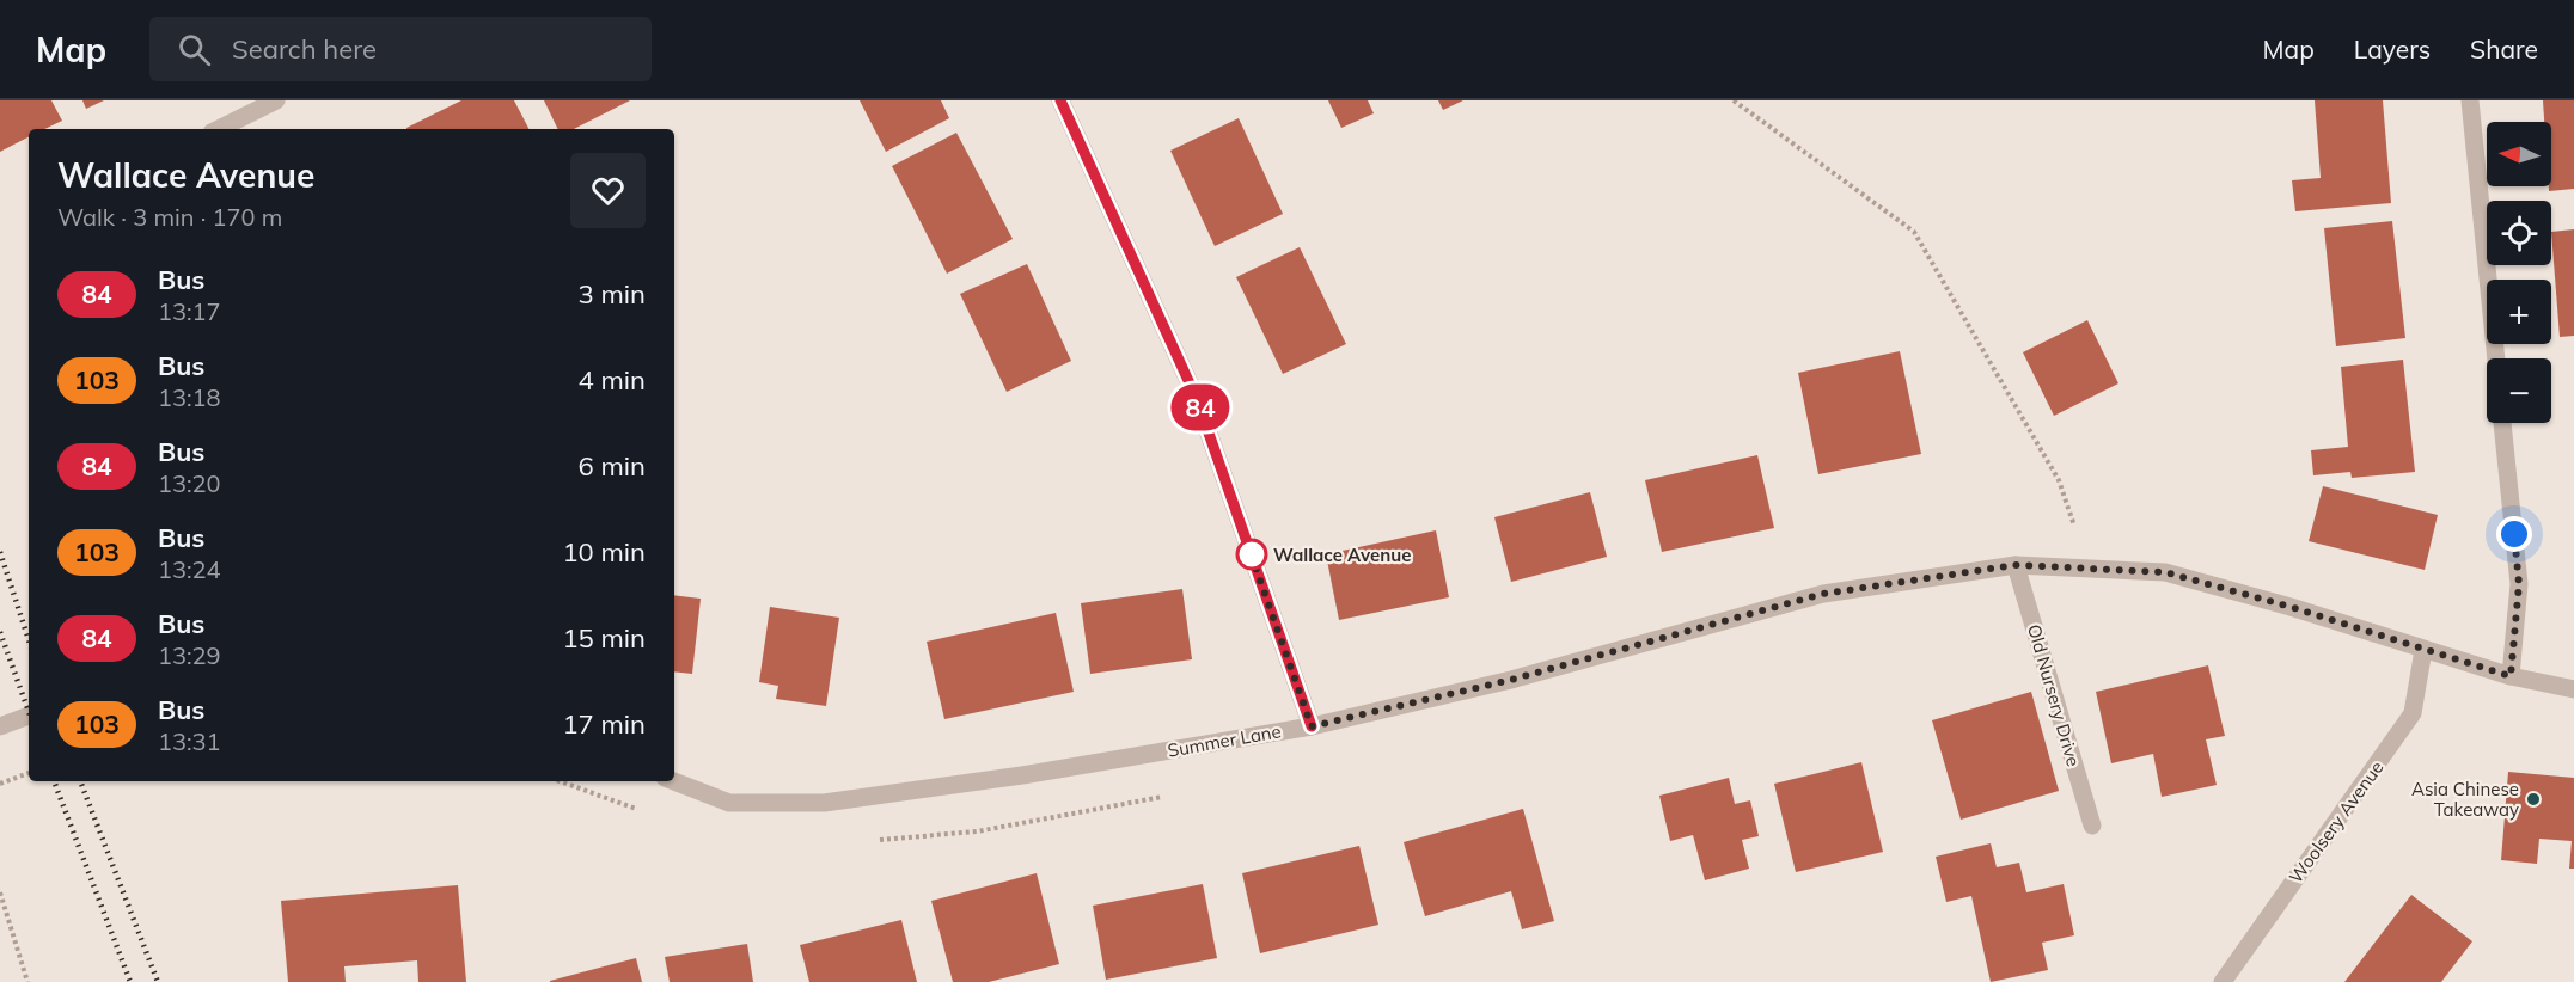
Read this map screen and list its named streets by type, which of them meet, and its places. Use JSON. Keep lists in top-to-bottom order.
{
  "streets": {
    "street": ["Old Nursery Drive", "Summer Lane", "Woolsery Avenue"]
  },
  "crossings": [
    ["Old Nursery Drive", "Summer Lane"],
    ["Summer Lane", "Woolsery Avenue"]
  ],
  "places": ["Wallace Avenue", "Asia Chinese Takeaway"],
  "lines": ["bus line 84"],
  "north": "left",
  "page": {
    "header": "Map",
    "search": "Search here",
    "nav": ["Map", "Layers", "Share"],
    "on_map": "84",
    "map_buttons": ["+", "−"],
    "heading": ["Wallace Avenue", "Walk · 3 min · 170 m"],
    "list": [
      {
        "mark": "84",
        "name": "Bus",
        "note": "13:17",
        "value": "3 min"
      },
      {
        "mark": "103",
        "name": "Bus",
        "note": "13:18",
        "value": "4 min"
      },
      {
        "mark": "84",
        "name": "Bus",
        "note": "13:20",
        "value": "6 min"
      },
      {
        "mark": "103",
        "name": "Bus",
        "note": "13:24",
        "value": "10 min"
      },
      {
        "mark": "84",
        "name": "Bus",
        "note": "13:29",
        "value": "15 min"
      },
      {
        "mark": "103",
        "name": "Bus",
        "note": "13:31",
        "value": "17 min"
      }
    ]
  }
}
